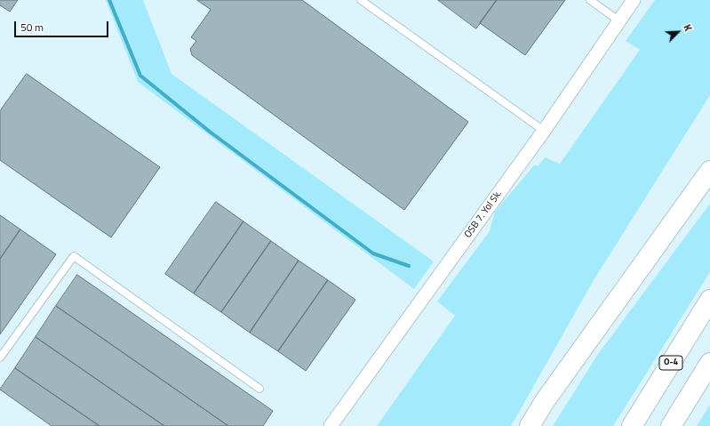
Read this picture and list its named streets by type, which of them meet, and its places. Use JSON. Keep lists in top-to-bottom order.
{
  "streets": {
    "main road": ["O-4"],
    "street": ["OSB 7. Yol Sk."]
  },
  "scale_bar": "50 m",
  "north": "top right"
}
